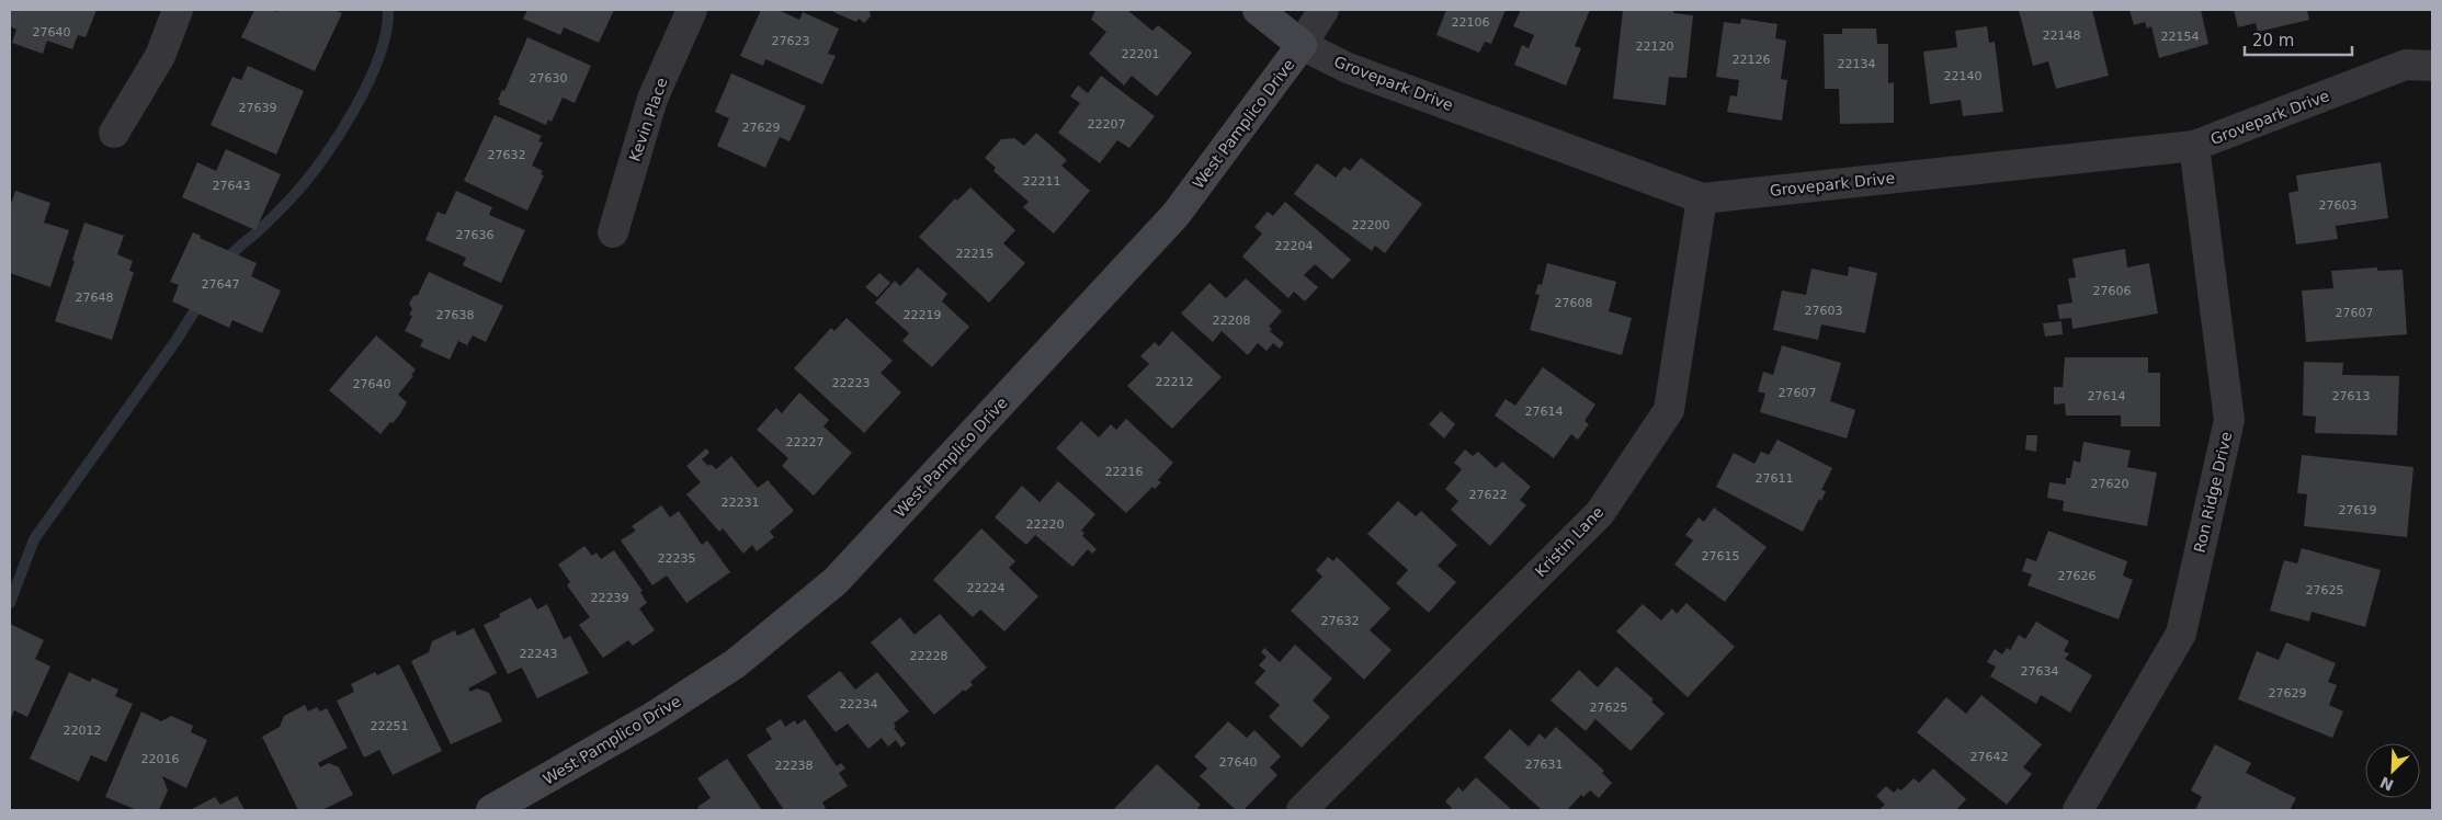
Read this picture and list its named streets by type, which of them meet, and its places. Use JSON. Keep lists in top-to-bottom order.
{
  "streets": {
    "street": [
      "Grovepark Drive",
      "Kevin Place",
      "West Pamplico Drive",
      "Ron Ridge Drive",
      "Kristin Lane"
    ]
  },
  "crossings": [
    ["Grovepark Drive", "West Pamplico Drive"],
    ["Grovepark Drive", "Ron Ridge Drive"],
    ["Grovepark Drive", "Kristin Lane"]
  ],
  "house_numbers": [
    "22106",
    "27640",
    "22148",
    "22154",
    "27623",
    "22120",
    "22201",
    "22126",
    "22134",
    "22140",
    "27630",
    "27639",
    "22207",
    "27629",
    "27632",
    "22211",
    "27643",
    "27603",
    "22200",
    "27636",
    "22204",
    "22215",
    "27647",
    "27606",
    "27648",
    "27608",
    "27603",
    "27607",
    "27638",
    "22219",
    "22208",
    "22212",
    "22223",
    "27640",
    "27607",
    "27614",
    "27613",
    "27614",
    "22227",
    "22216",
    "27611",
    "27620",
    "27622",
    "22231",
    "27619",
    "22220",
    "27615",
    "22235",
    "27626",
    "22224",
    "27625",
    "22239",
    "27632",
    "22243",
    "22228",
    "27634",
    "27629",
    "22234",
    "27625",
    "22251",
    "22012",
    "27642",
    "22016",
    "27640",
    "27631",
    "22238"
  ],
  "scale_bar": "20 m",
  "north": "bottom left"
}
